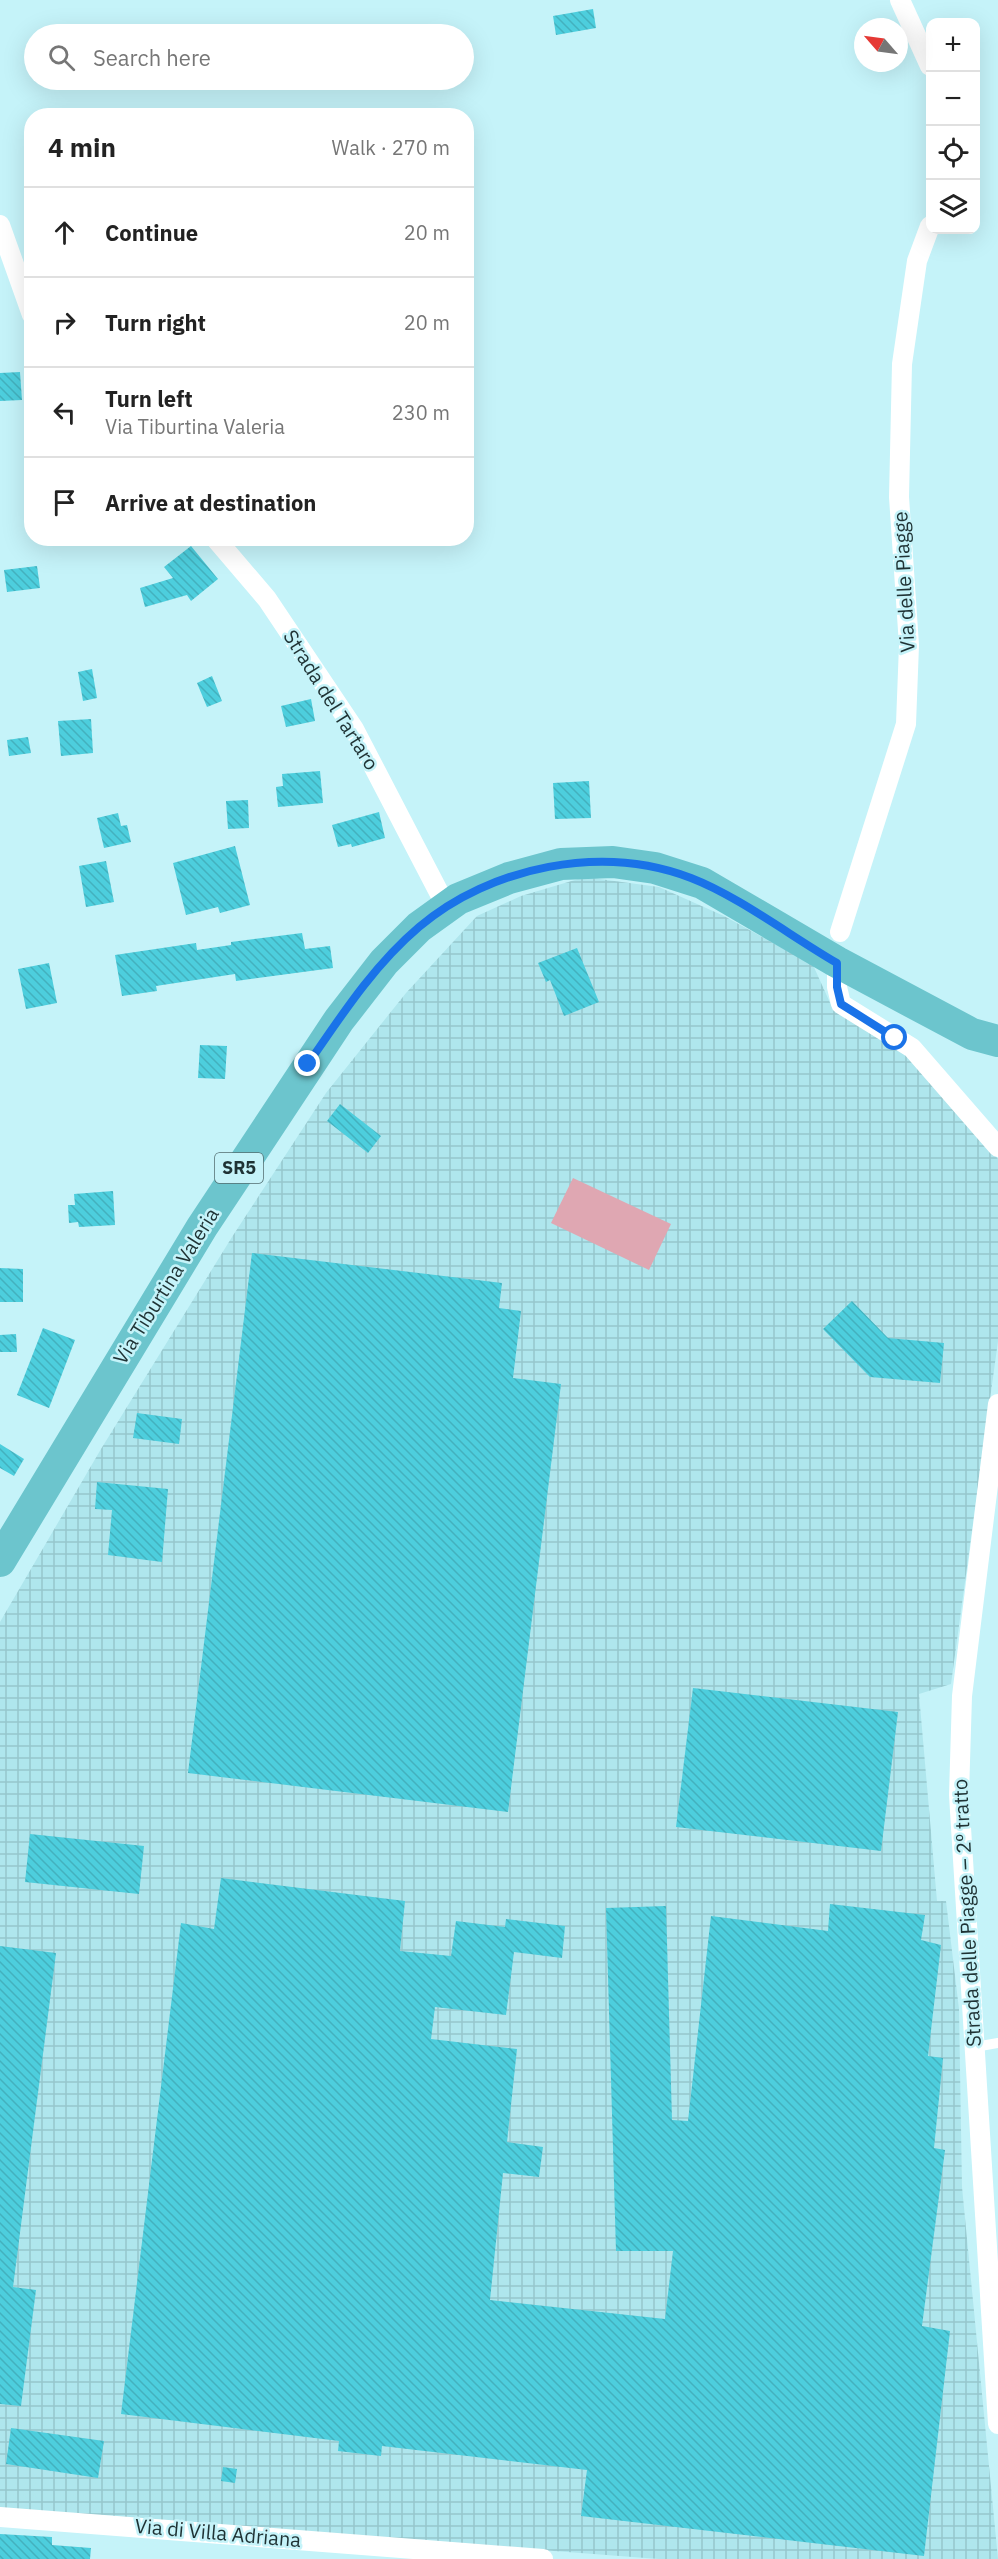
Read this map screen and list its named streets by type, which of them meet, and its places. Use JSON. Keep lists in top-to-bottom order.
{
  "streets": {
    "main road": ["SR5", "Via Tiburtina Valeria"],
    "street": [
      "Via delle Piagge",
      "Strada del Tartaro",
      "Strada delle Piagge – 2º tratto",
      "Via di Villa Adriana"
    ]
  },
  "crossings": [
    ["Strada del Tartaro", "Via Tiburtina Valeria"]
  ],
  "north": "top left",
  "page": {
    "map_buttons": ["+", "−"],
    "search": "Search here",
    "heading": ["4 min", "Walk · 270 m"],
    "list": [
      ["Continue", "20 m"],
      ["Turn right", "20 m"],
      ["Turn left", "Via Tiburtina Valeria", "230 m"],
      "Arrive at destination"
    ]
  }
}
